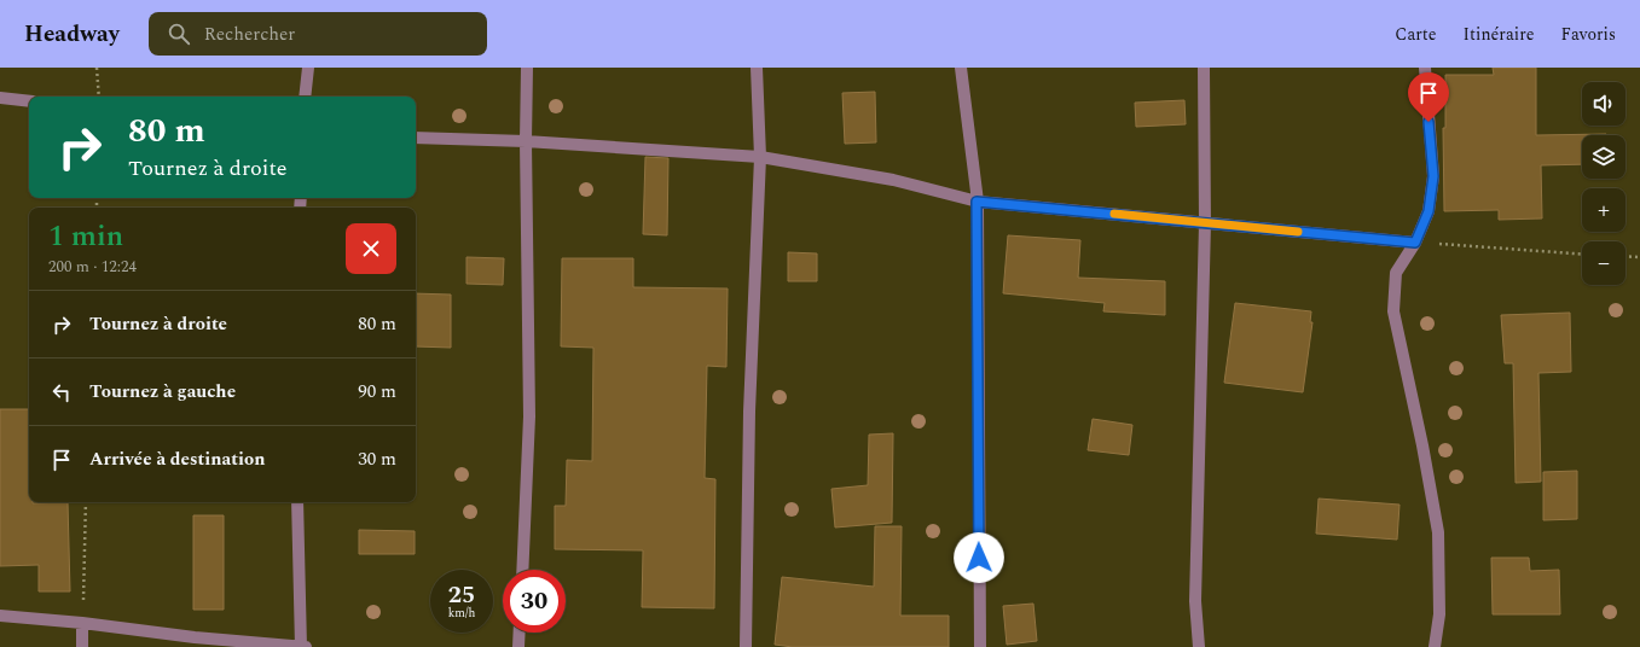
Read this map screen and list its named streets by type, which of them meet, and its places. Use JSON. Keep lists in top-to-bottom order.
{
  "page": {
    "header": "Headway",
    "search": "Rechercher",
    "nav": ["Carte", "Itinéraire", "Favoris"],
    "map_buttons": ["+", "−"],
    "turn": ["80 m", "Tournez à droite"],
    "heading": ["1 min", "200 m · 12:24"],
    "list": [
      {
        "name": "Tournez à droite",
        "value": "80 m"
      },
      {
        "name": "Tournez à gauche",
        "value": "90 m"
      },
      {
        "name": "Arrivée à destination",
        "value": "30 m"
      }
    ],
    "speed": "25 km/h",
    "limit": "30"
  }
}
